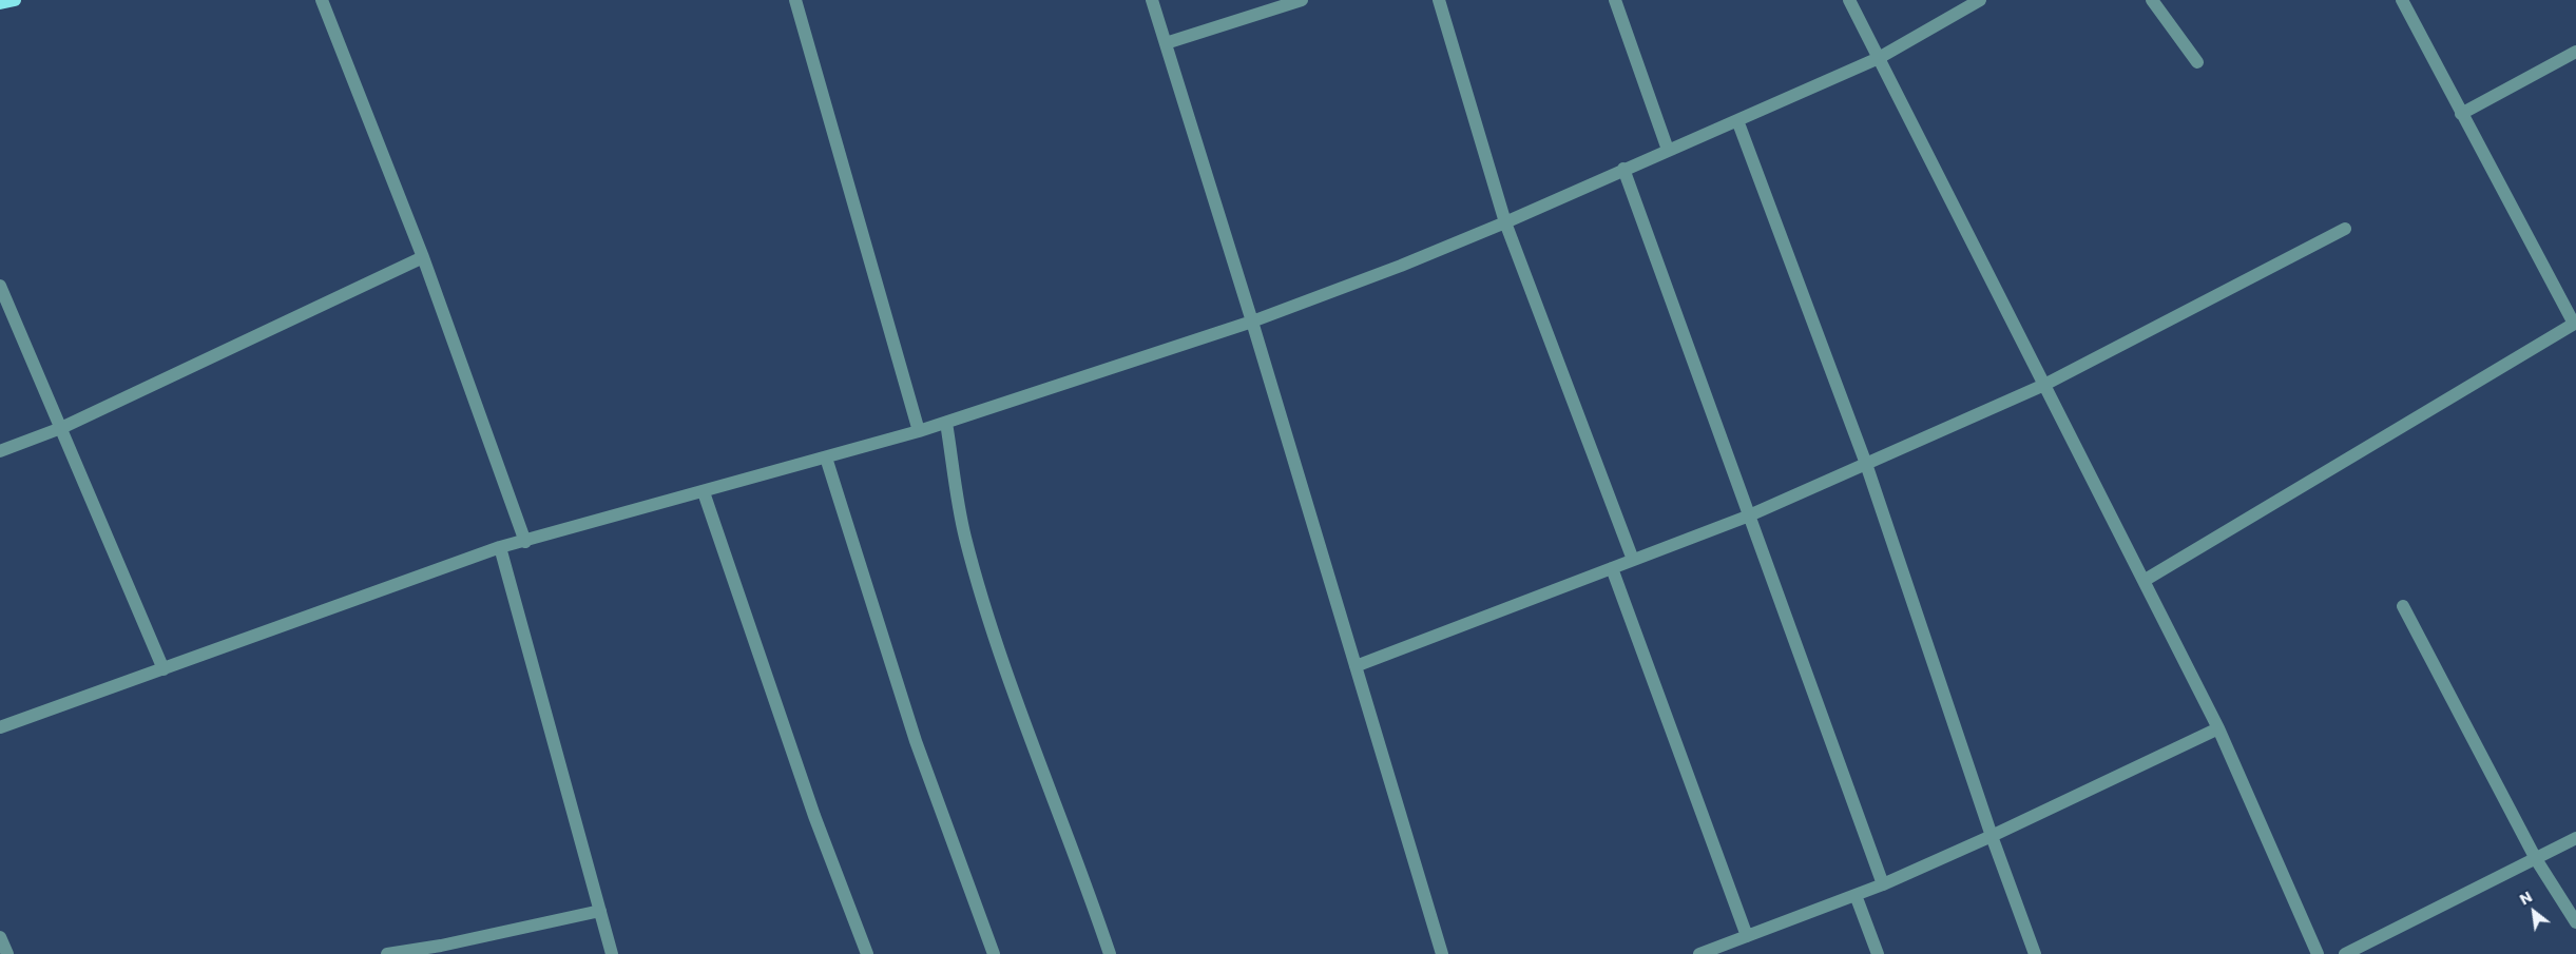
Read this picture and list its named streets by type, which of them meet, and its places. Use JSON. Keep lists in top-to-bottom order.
{
  "north": "top left"
}
